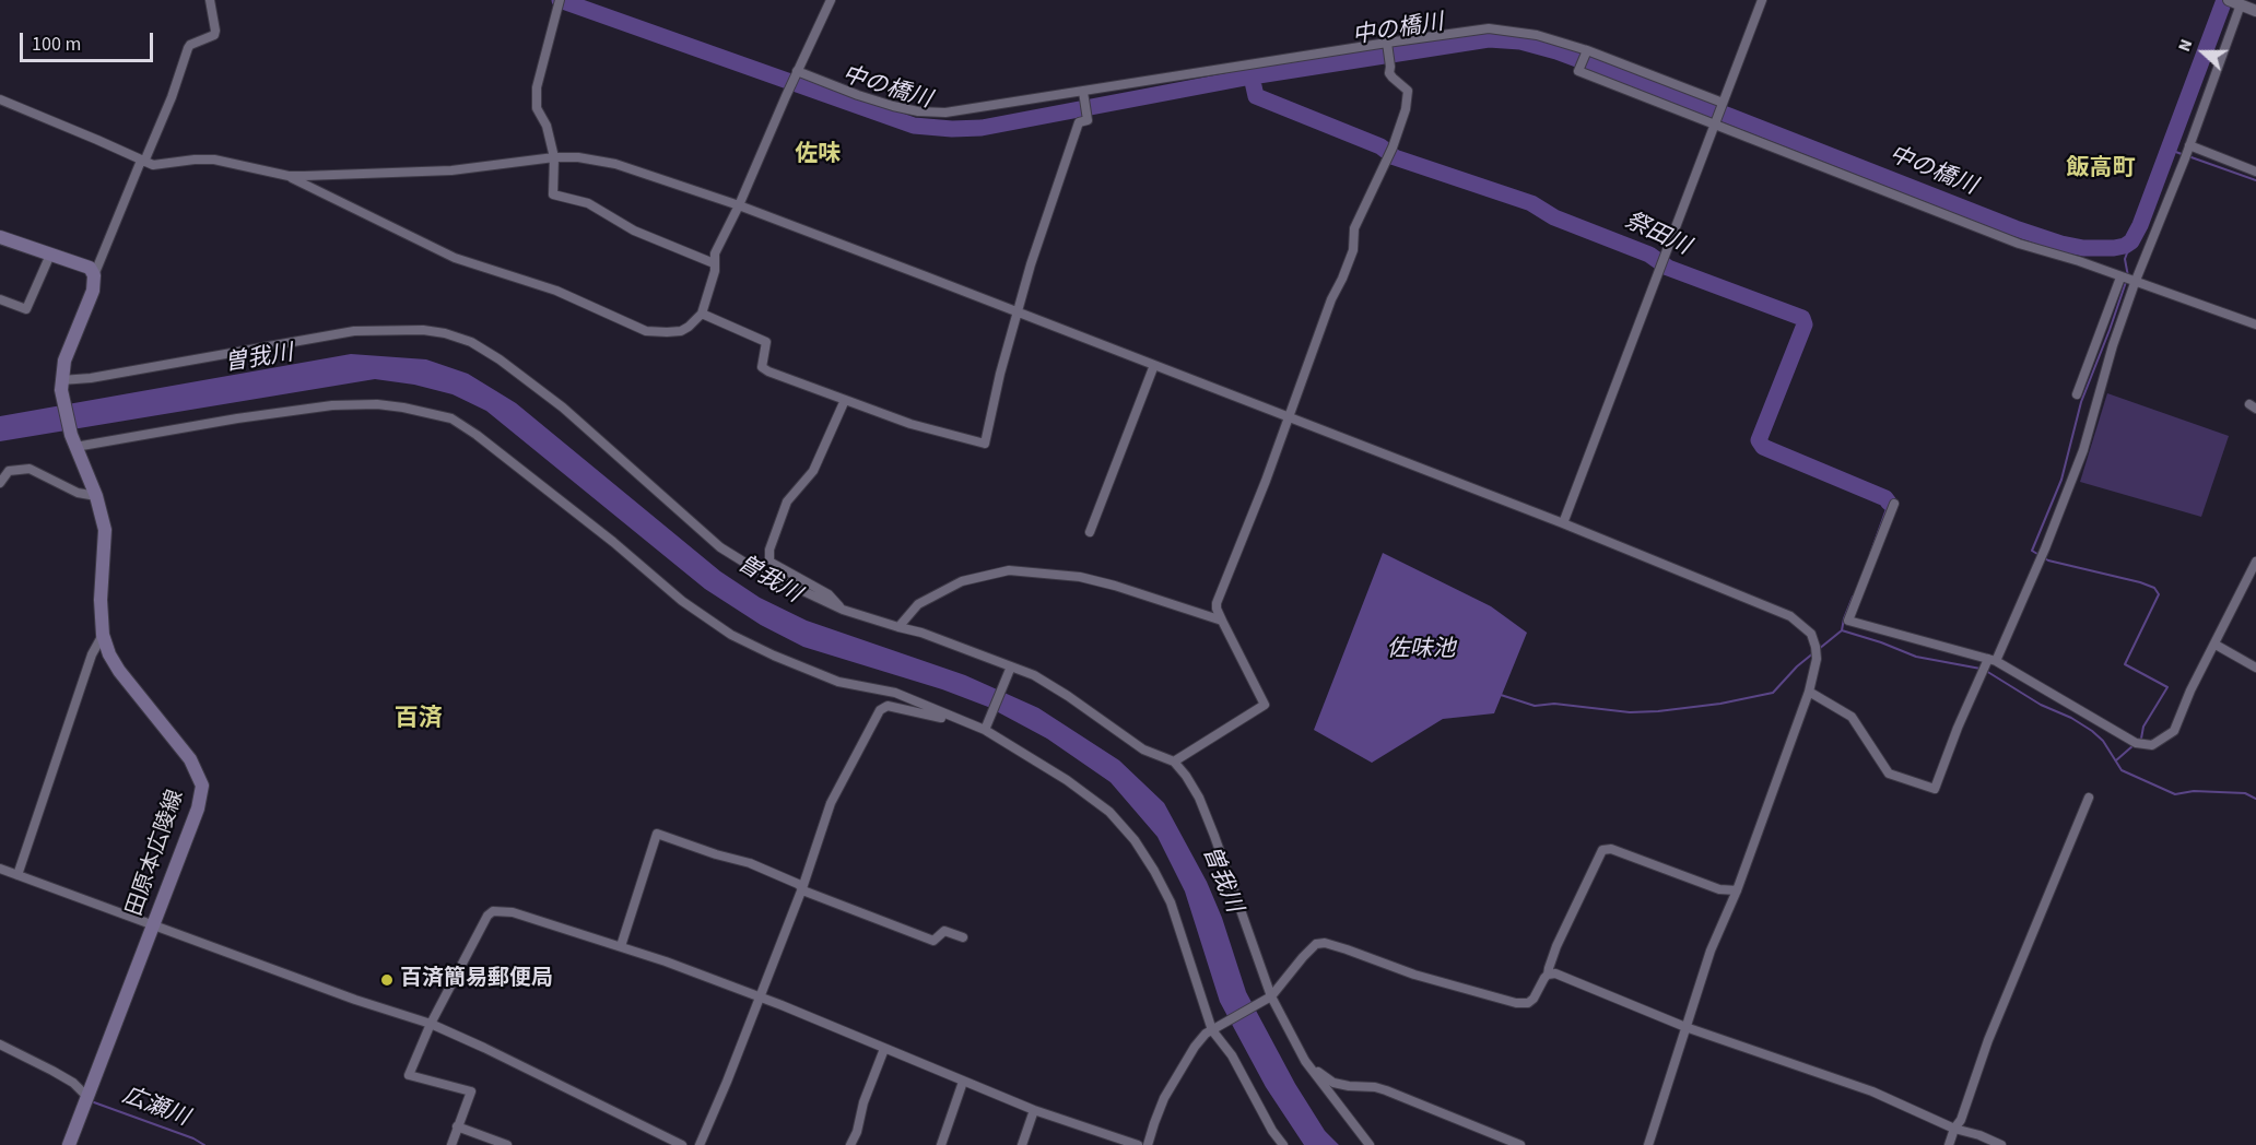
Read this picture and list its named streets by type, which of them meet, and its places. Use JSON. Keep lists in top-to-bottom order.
{
  "streets": {
    "main road": ["田原本広陵線"]
  },
  "districts": ["佐味", "飯高町", "百済"],
  "water": [
    "中の橋川",
    "祭田川",
    "曽我川",
    "佐味池",
    "広瀬川"
  ],
  "places": ["百済簡易郵便局"],
  "scale_bar": "100 m",
  "north": "left"
}
